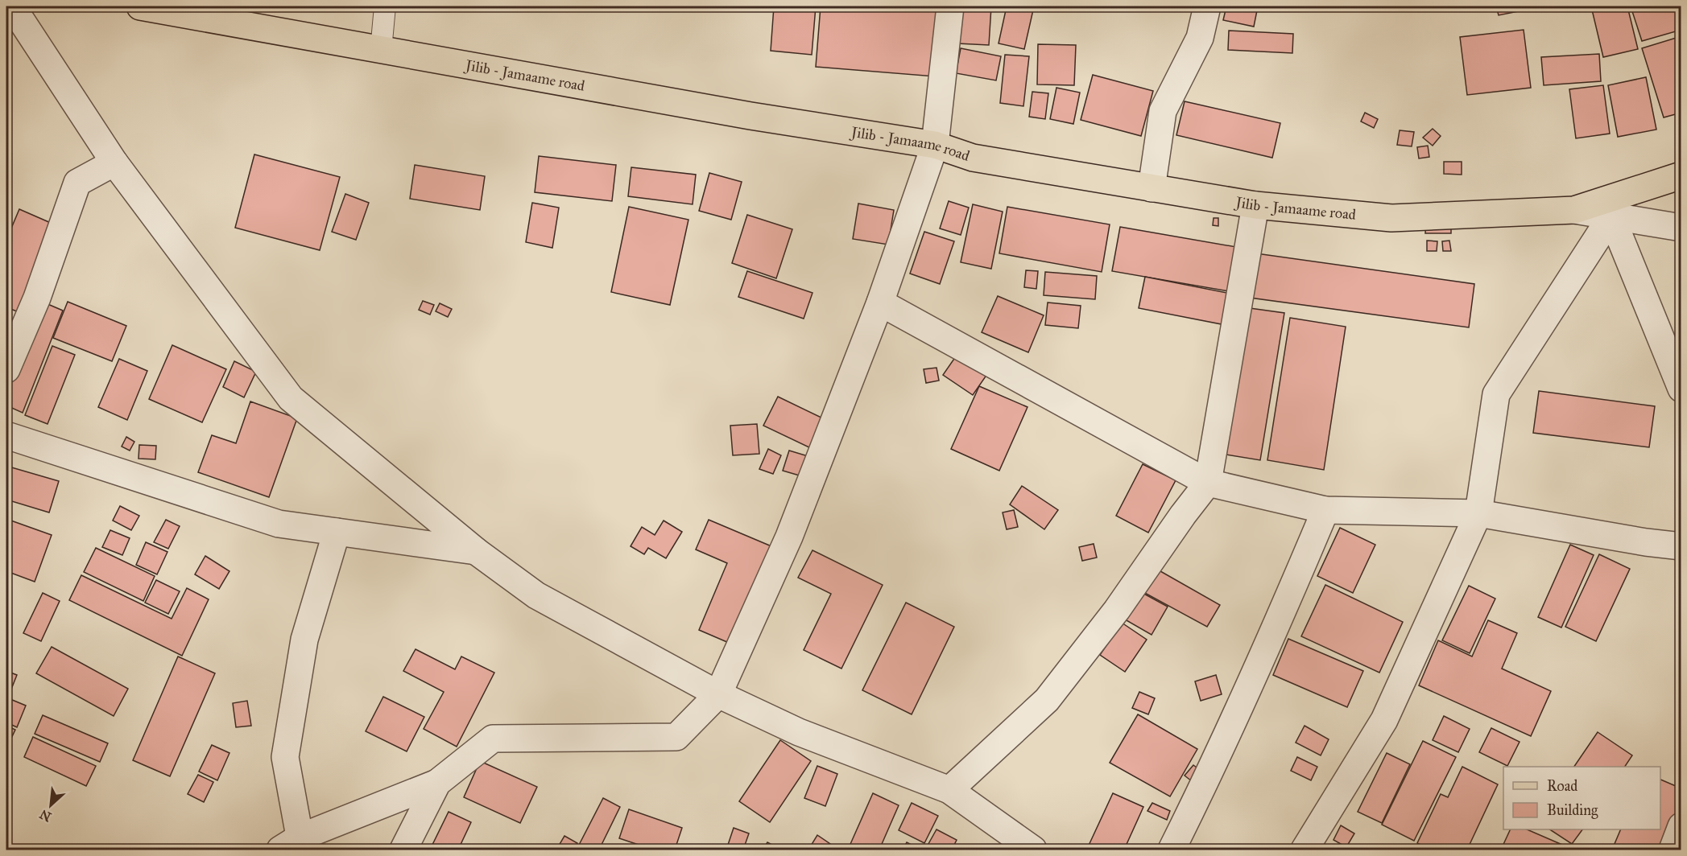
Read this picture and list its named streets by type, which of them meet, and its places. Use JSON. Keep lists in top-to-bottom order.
{
  "streets": {
    "main road": ["Jilib - Jamaame road"]
  },
  "legend": ["Road", "Building"],
  "north": "bottom left"
}
